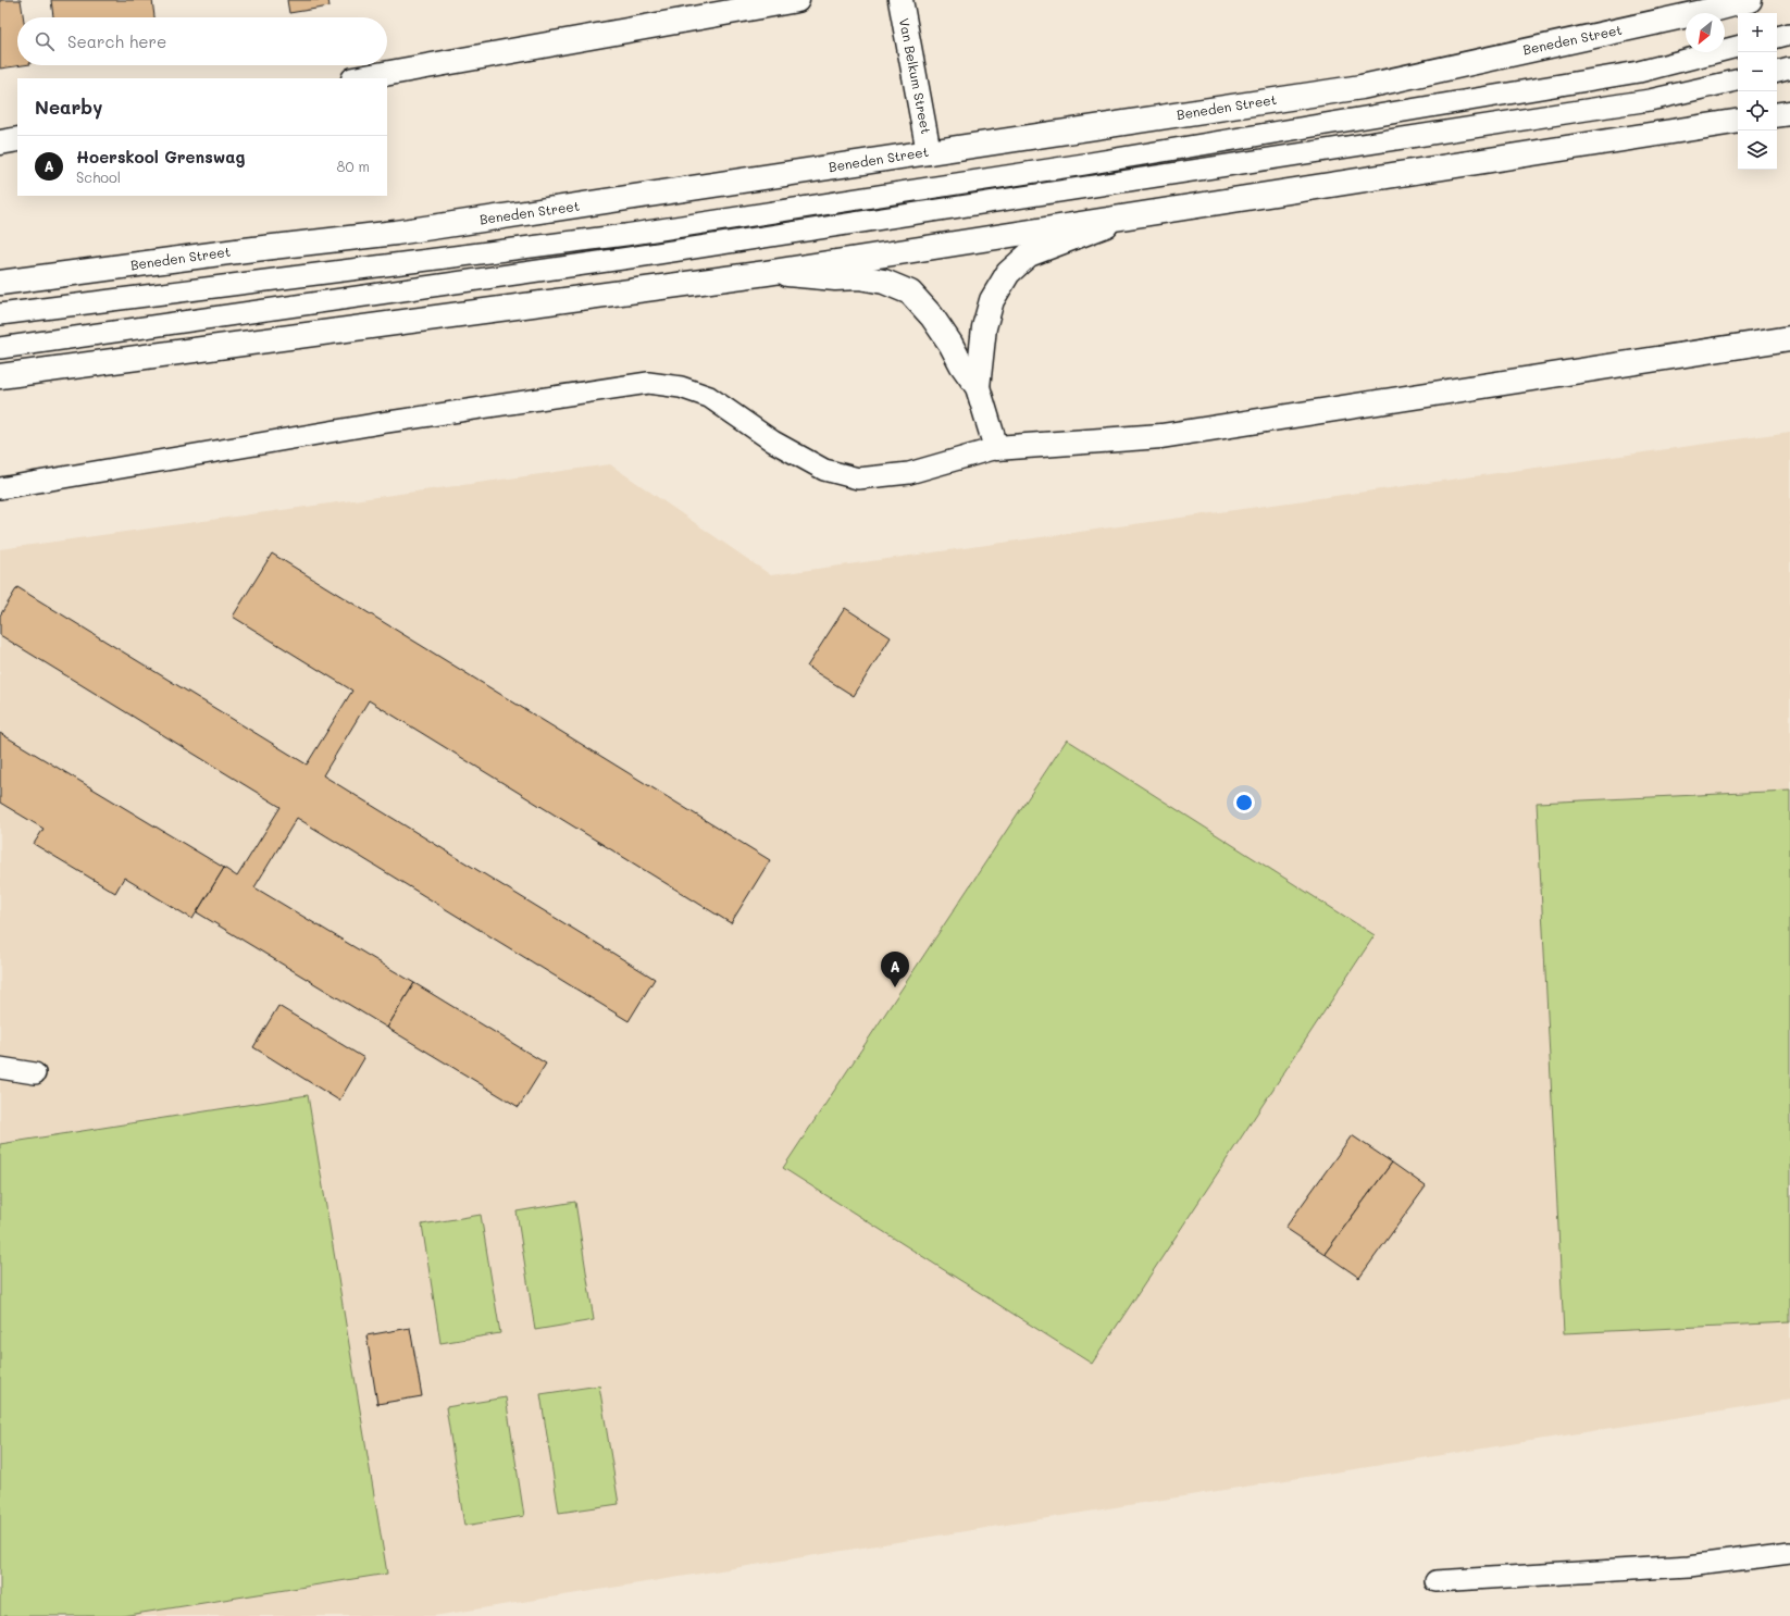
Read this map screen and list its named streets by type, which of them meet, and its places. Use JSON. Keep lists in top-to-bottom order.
{
  "streets": {
    "main road": ["Beneden Street", "Van Belkum Street"]
  },
  "crossings": [
    ["Beneden Street", "Van Belkum Street"]
  ],
  "north": "bottom left",
  "page": {
    "map_buttons": ["+", "−"],
    "search": "Search here",
    "heading": "Nearby",
    "list": [
      {
        "mark": "A",
        "name": "Hoerskool Grenswag",
        "note": "School",
        "value": "80 m"
      }
    ],
    "pins": "A"
  }
}
